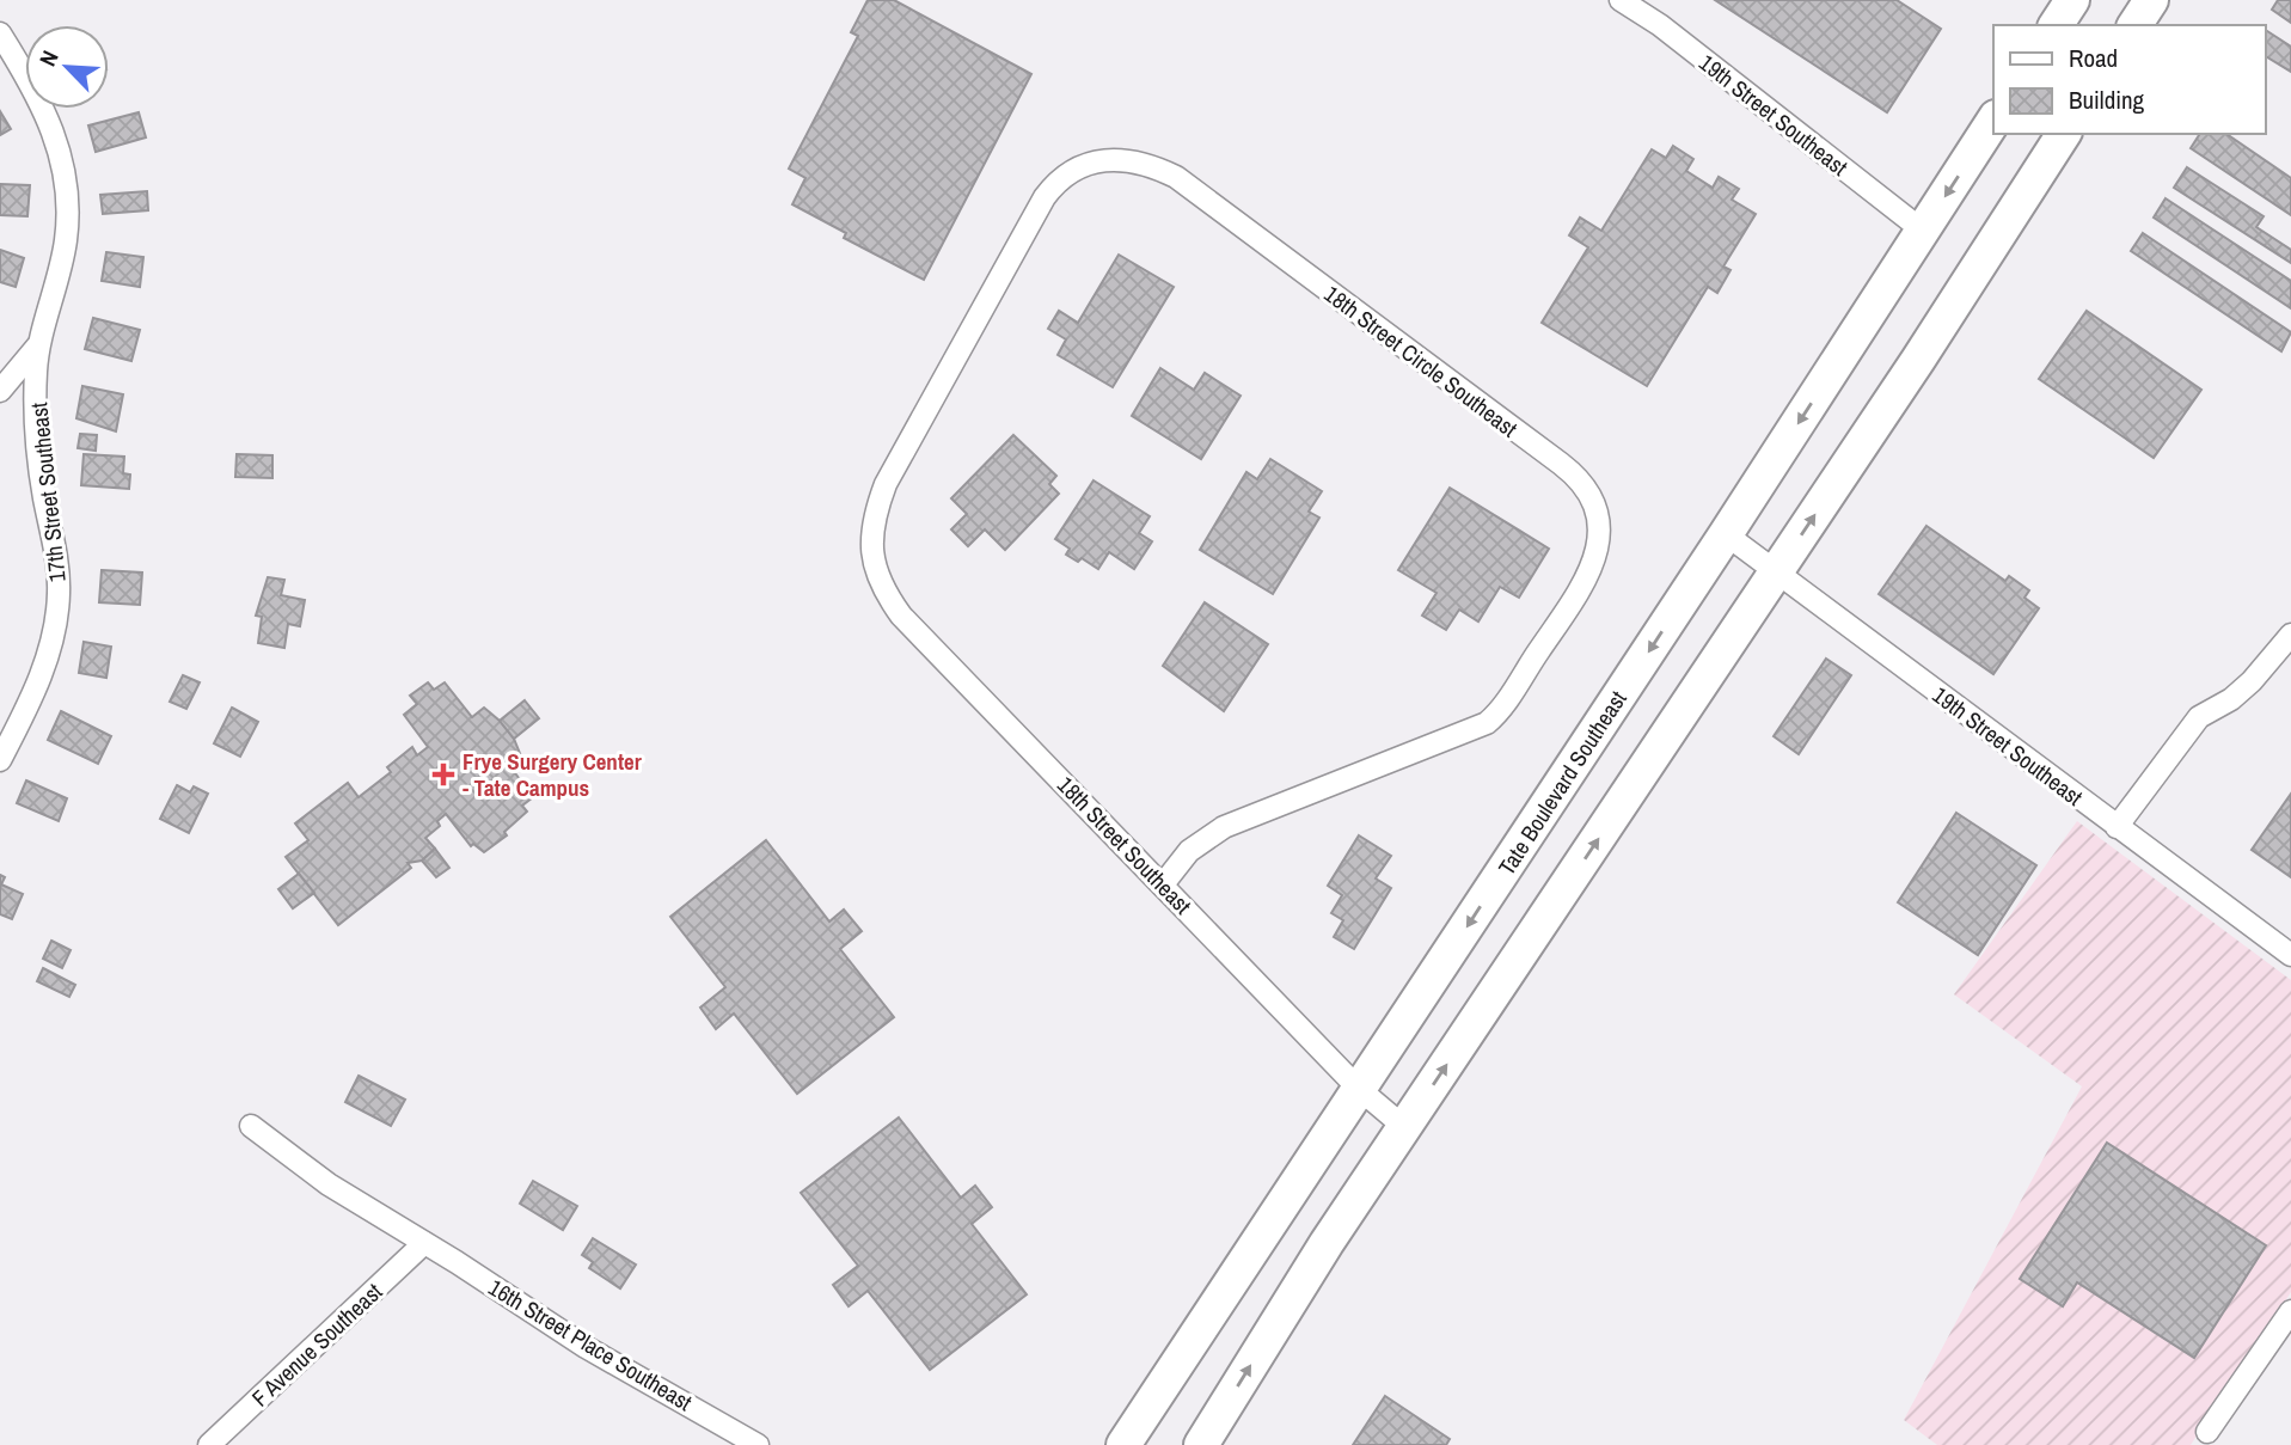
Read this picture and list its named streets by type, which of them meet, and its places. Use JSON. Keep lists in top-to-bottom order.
{
  "streets": {
    "main road": ["Tate Boulevard Southeast"],
    "street": [
      "19th Street Southeast",
      "18th Street Circle Southeast",
      "17th Street Southeast",
      "18th Street Southeast",
      "F Avenue Southeast",
      "16th Street Place Southeast"
    ]
  },
  "crossings": [
    ["19th Street Southeast", "Tate Boulevard Southeast"],
    ["18th Street Circle Southeast", "18th Street Southeast"],
    ["Tate Boulevard Southeast", "18th Street Southeast"],
    ["F Avenue Southeast", "16th Street Place Southeast"]
  ],
  "places": {
    "health": ["Frye Surgery Center - Tate Campus"]
  },
  "legend": ["Road", "Building"],
  "north": "top left"
}
